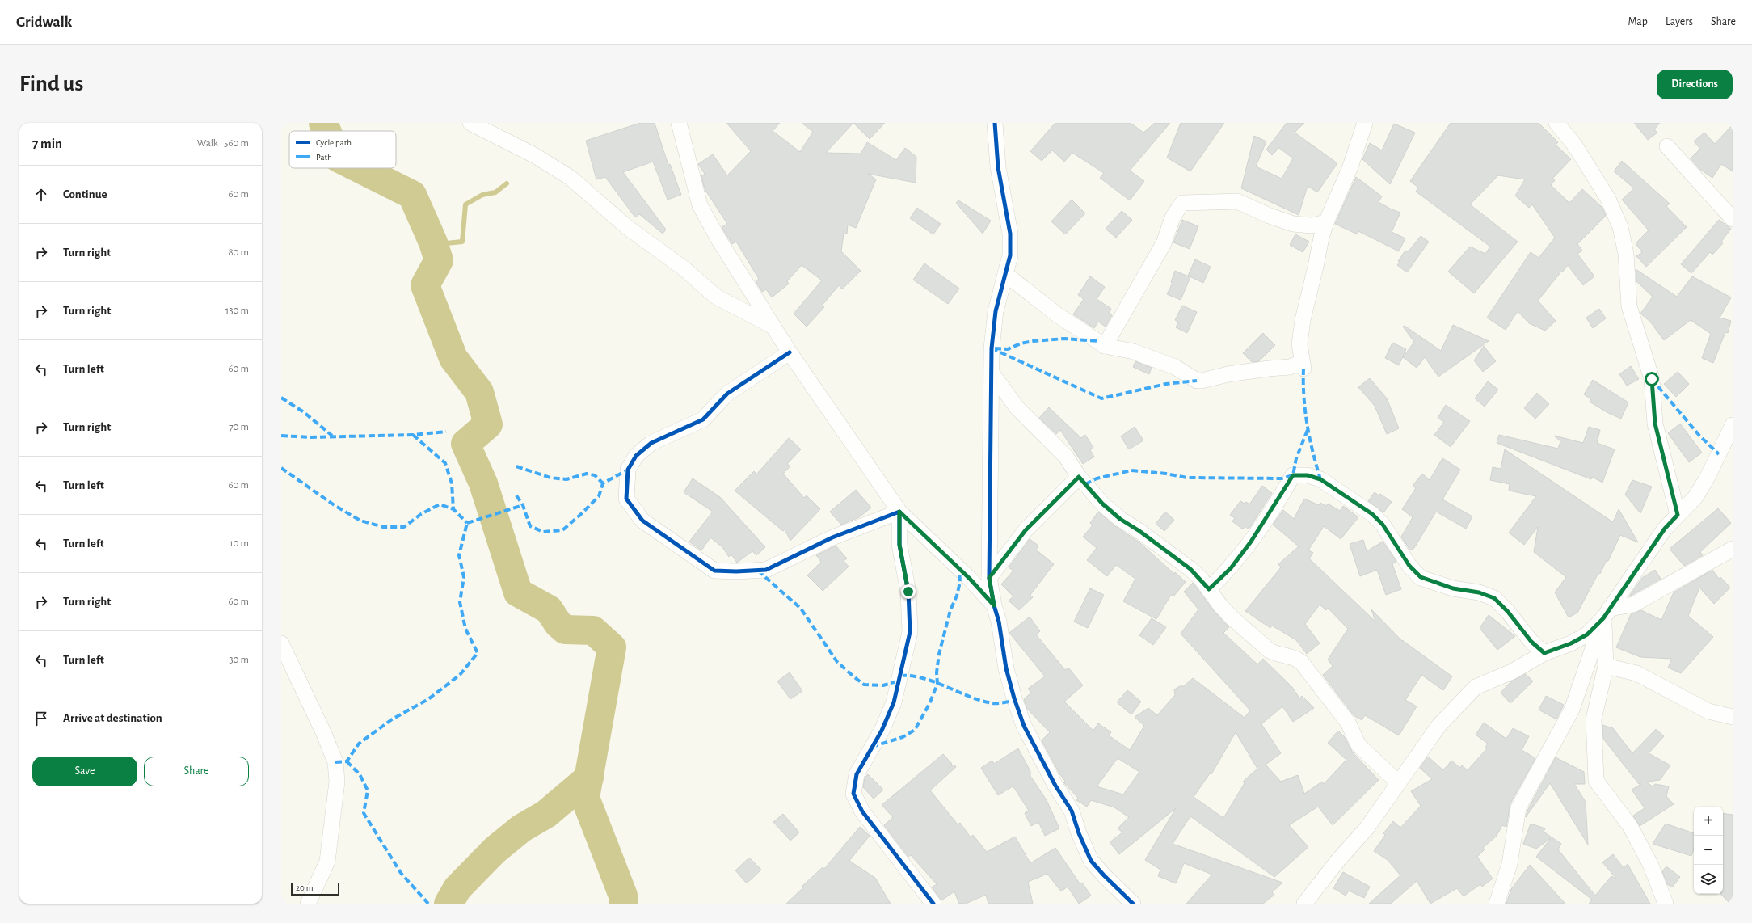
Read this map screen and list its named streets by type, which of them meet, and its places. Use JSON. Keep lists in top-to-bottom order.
{
  "legend": ["Cycle path", "Path"],
  "scale_bar": "20 m",
  "page": {
    "header": "Gridwalk",
    "nav": ["Map", "Layers", "Share"],
    "buttons": [
      "Directions",
      ["Save", "Share"]
    ],
    "title": "Find us",
    "heading": ["7 min", "Walk · 560 m"],
    "list": [
      ["Continue", "60 m"],
      ["Turn right", "80 m"],
      ["Turn right", "130 m"],
      ["Turn left", "60 m"],
      ["Turn right", "70 m"],
      ["Turn left", "60 m"],
      ["Turn left", "10 m"],
      ["Turn right", "60 m"],
      ["Turn left", "30 m"],
      "Arrive at destination"
    ],
    "map_buttons": ["+", "−"],
    "scale": "20 m"
  }
}
